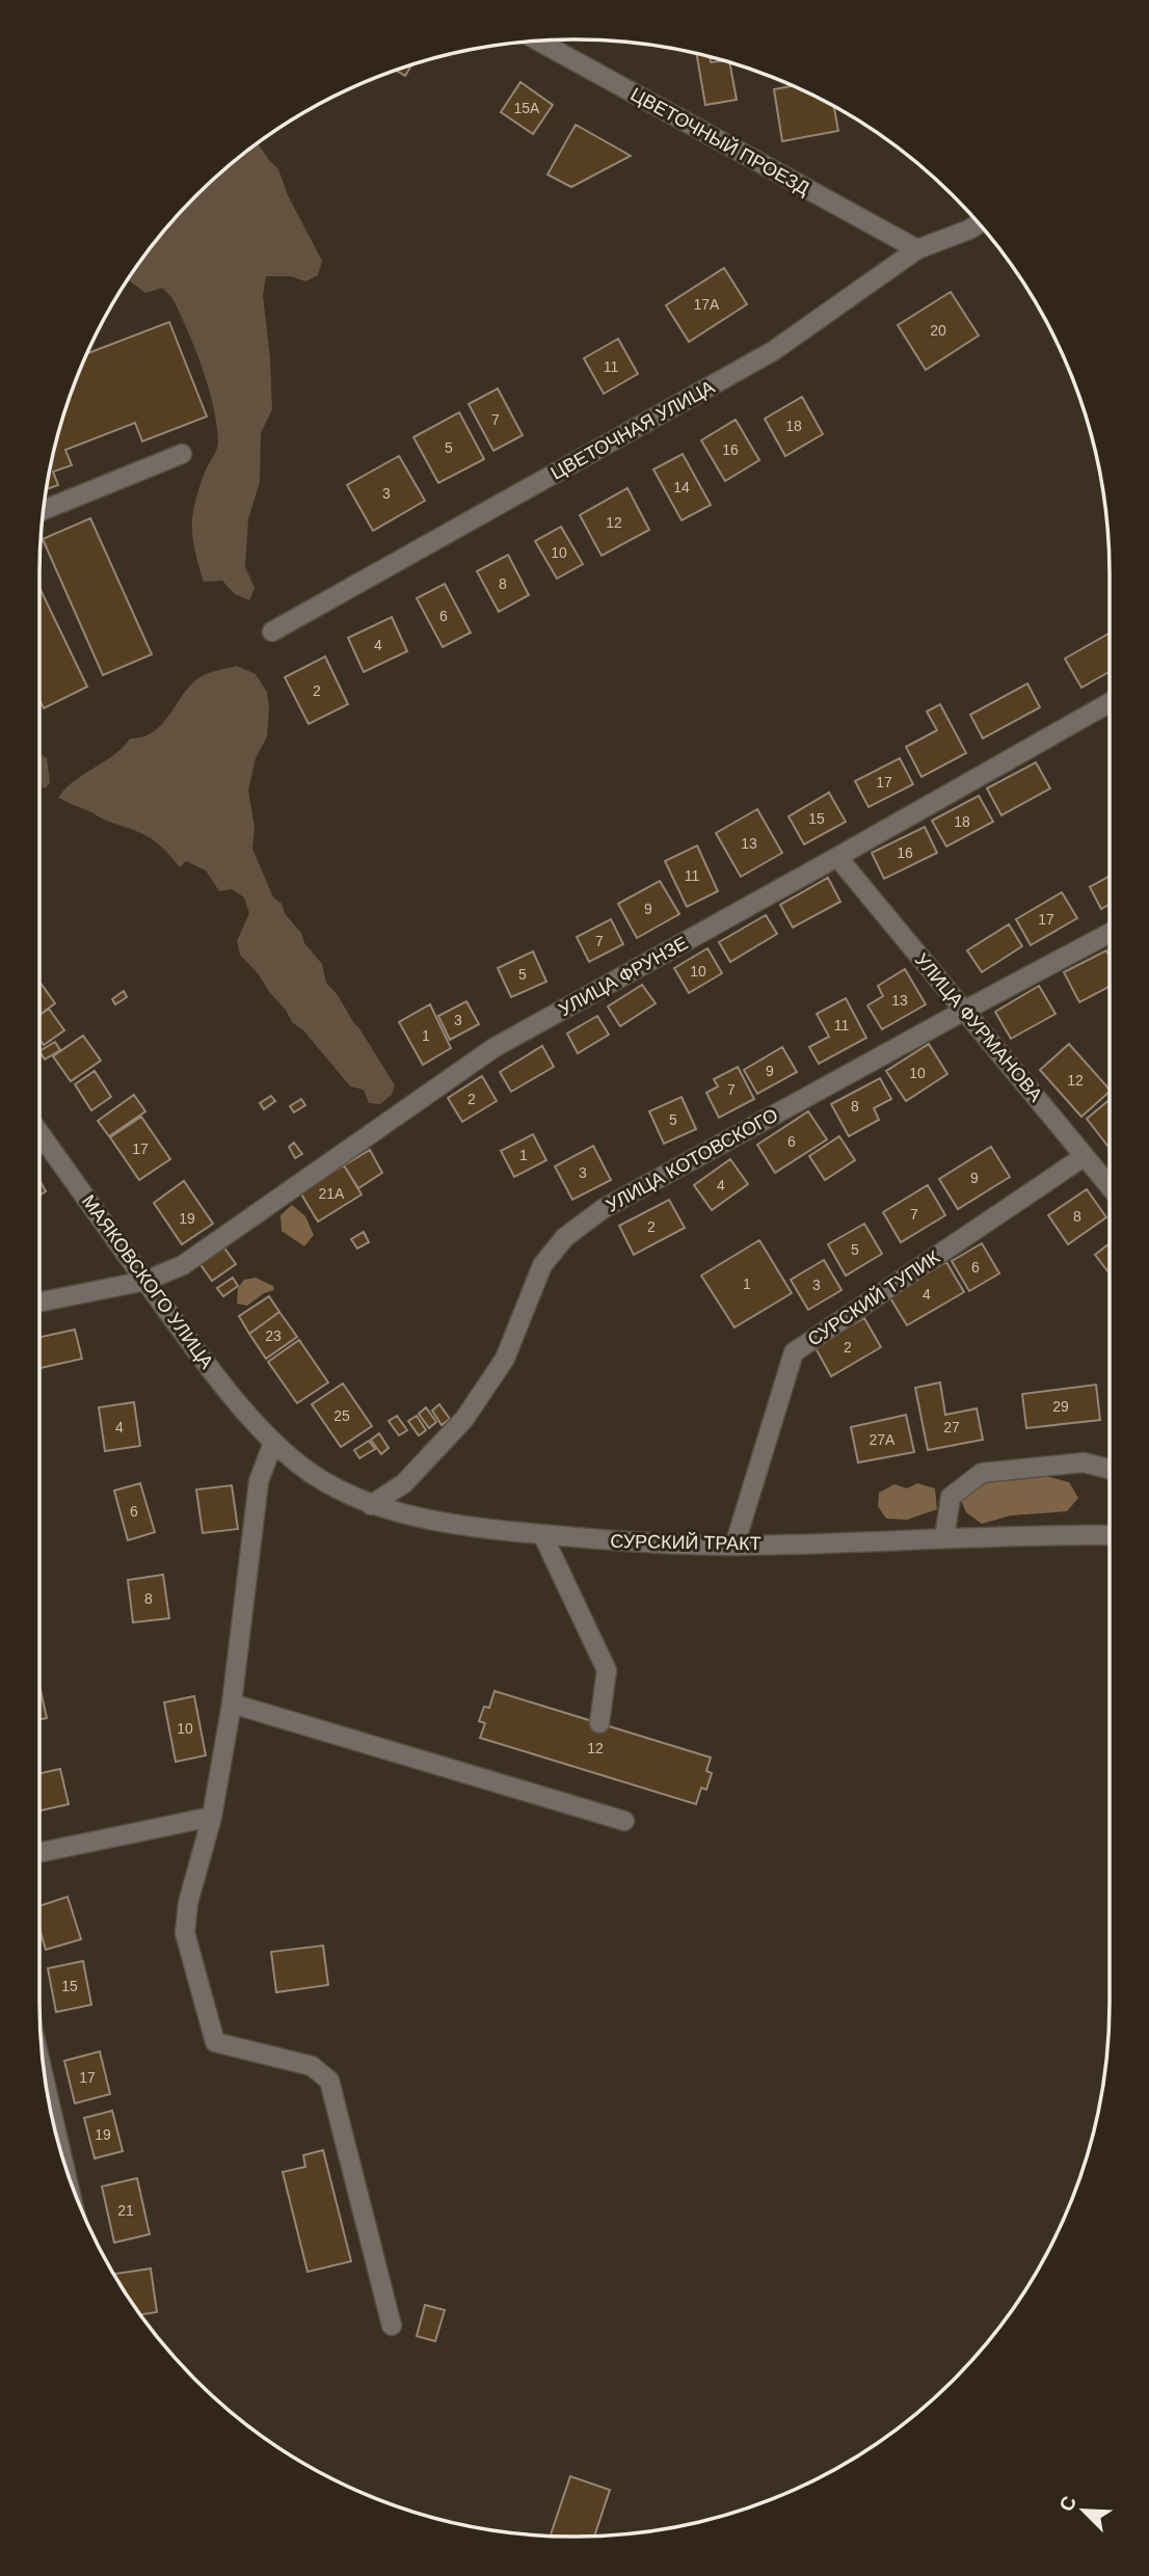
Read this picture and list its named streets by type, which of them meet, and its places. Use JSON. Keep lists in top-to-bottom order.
{
  "streets": {
    "street": [
      "ЦВЕТОЧНЫЙ ПРОЕЗД",
      "ЦВЕТОЧНАЯ УЛИЦА",
      "УЛИЦА ФРУНЗЕ",
      "УЛИЦА ФУРМАНОВА",
      "УЛИЦА КОТОВСКОГО",
      "МАЯКОВСКОГО УЛИЦА",
      "СУРСКИЙ ТУПИК",
      "СУРСКИЙ ТРАКТ"
    ]
  },
  "crossings": [
    ["ЦВЕТОЧНЫЙ ПРОЕЗД", "ЦВЕТОЧНАЯ УЛИЦА"],
    ["УЛИЦА ФРУНЗЕ", "УЛИЦА ФУРМАНОВА"],
    ["УЛИЦА ФРУНЗЕ", "МАЯКОВСКОГО УЛИЦА"],
    ["УЛИЦА ФУРМАНОВА", "УЛИЦА КОТОВСКОГО"],
    ["УЛИЦА ФУРМАНОВА", "СУРСКИЙ ТУПИК"],
    ["УЛИЦА КОТОВСКОГО", "СУРСКИЙ ТРАКТ"],
    ["МАЯКОВСКОГО УЛИЦА", "СУРСКИЙ ТРАКТ"],
    ["СУРСКИЙ ТУПИК", "СУРСКИЙ ТРАКТ"]
  ],
  "house_numbers": [
    "15А",
    "17А",
    "20",
    "11",
    "7",
    "18",
    "5",
    "16",
    "14",
    "3",
    "12",
    "10",
    "8",
    "6",
    "4",
    "2",
    "17",
    "15",
    "18",
    "13",
    "16",
    "11",
    "9",
    "17",
    "7",
    "10",
    "5",
    "13",
    "3",
    "11",
    "1",
    "9",
    "10",
    "12",
    "7",
    "2",
    "8",
    "5",
    "6",
    "17",
    "1",
    "3",
    "9",
    "4",
    "21А",
    "7",
    "8",
    "19",
    "2",
    "5",
    "6",
    "1",
    "3",
    "4",
    "23",
    "2",
    "29",
    "25",
    "4",
    "27",
    "27А",
    "6",
    "8",
    "10",
    "12",
    "15",
    "17",
    "19",
    "21"
  ],
  "north": "top left"
}
